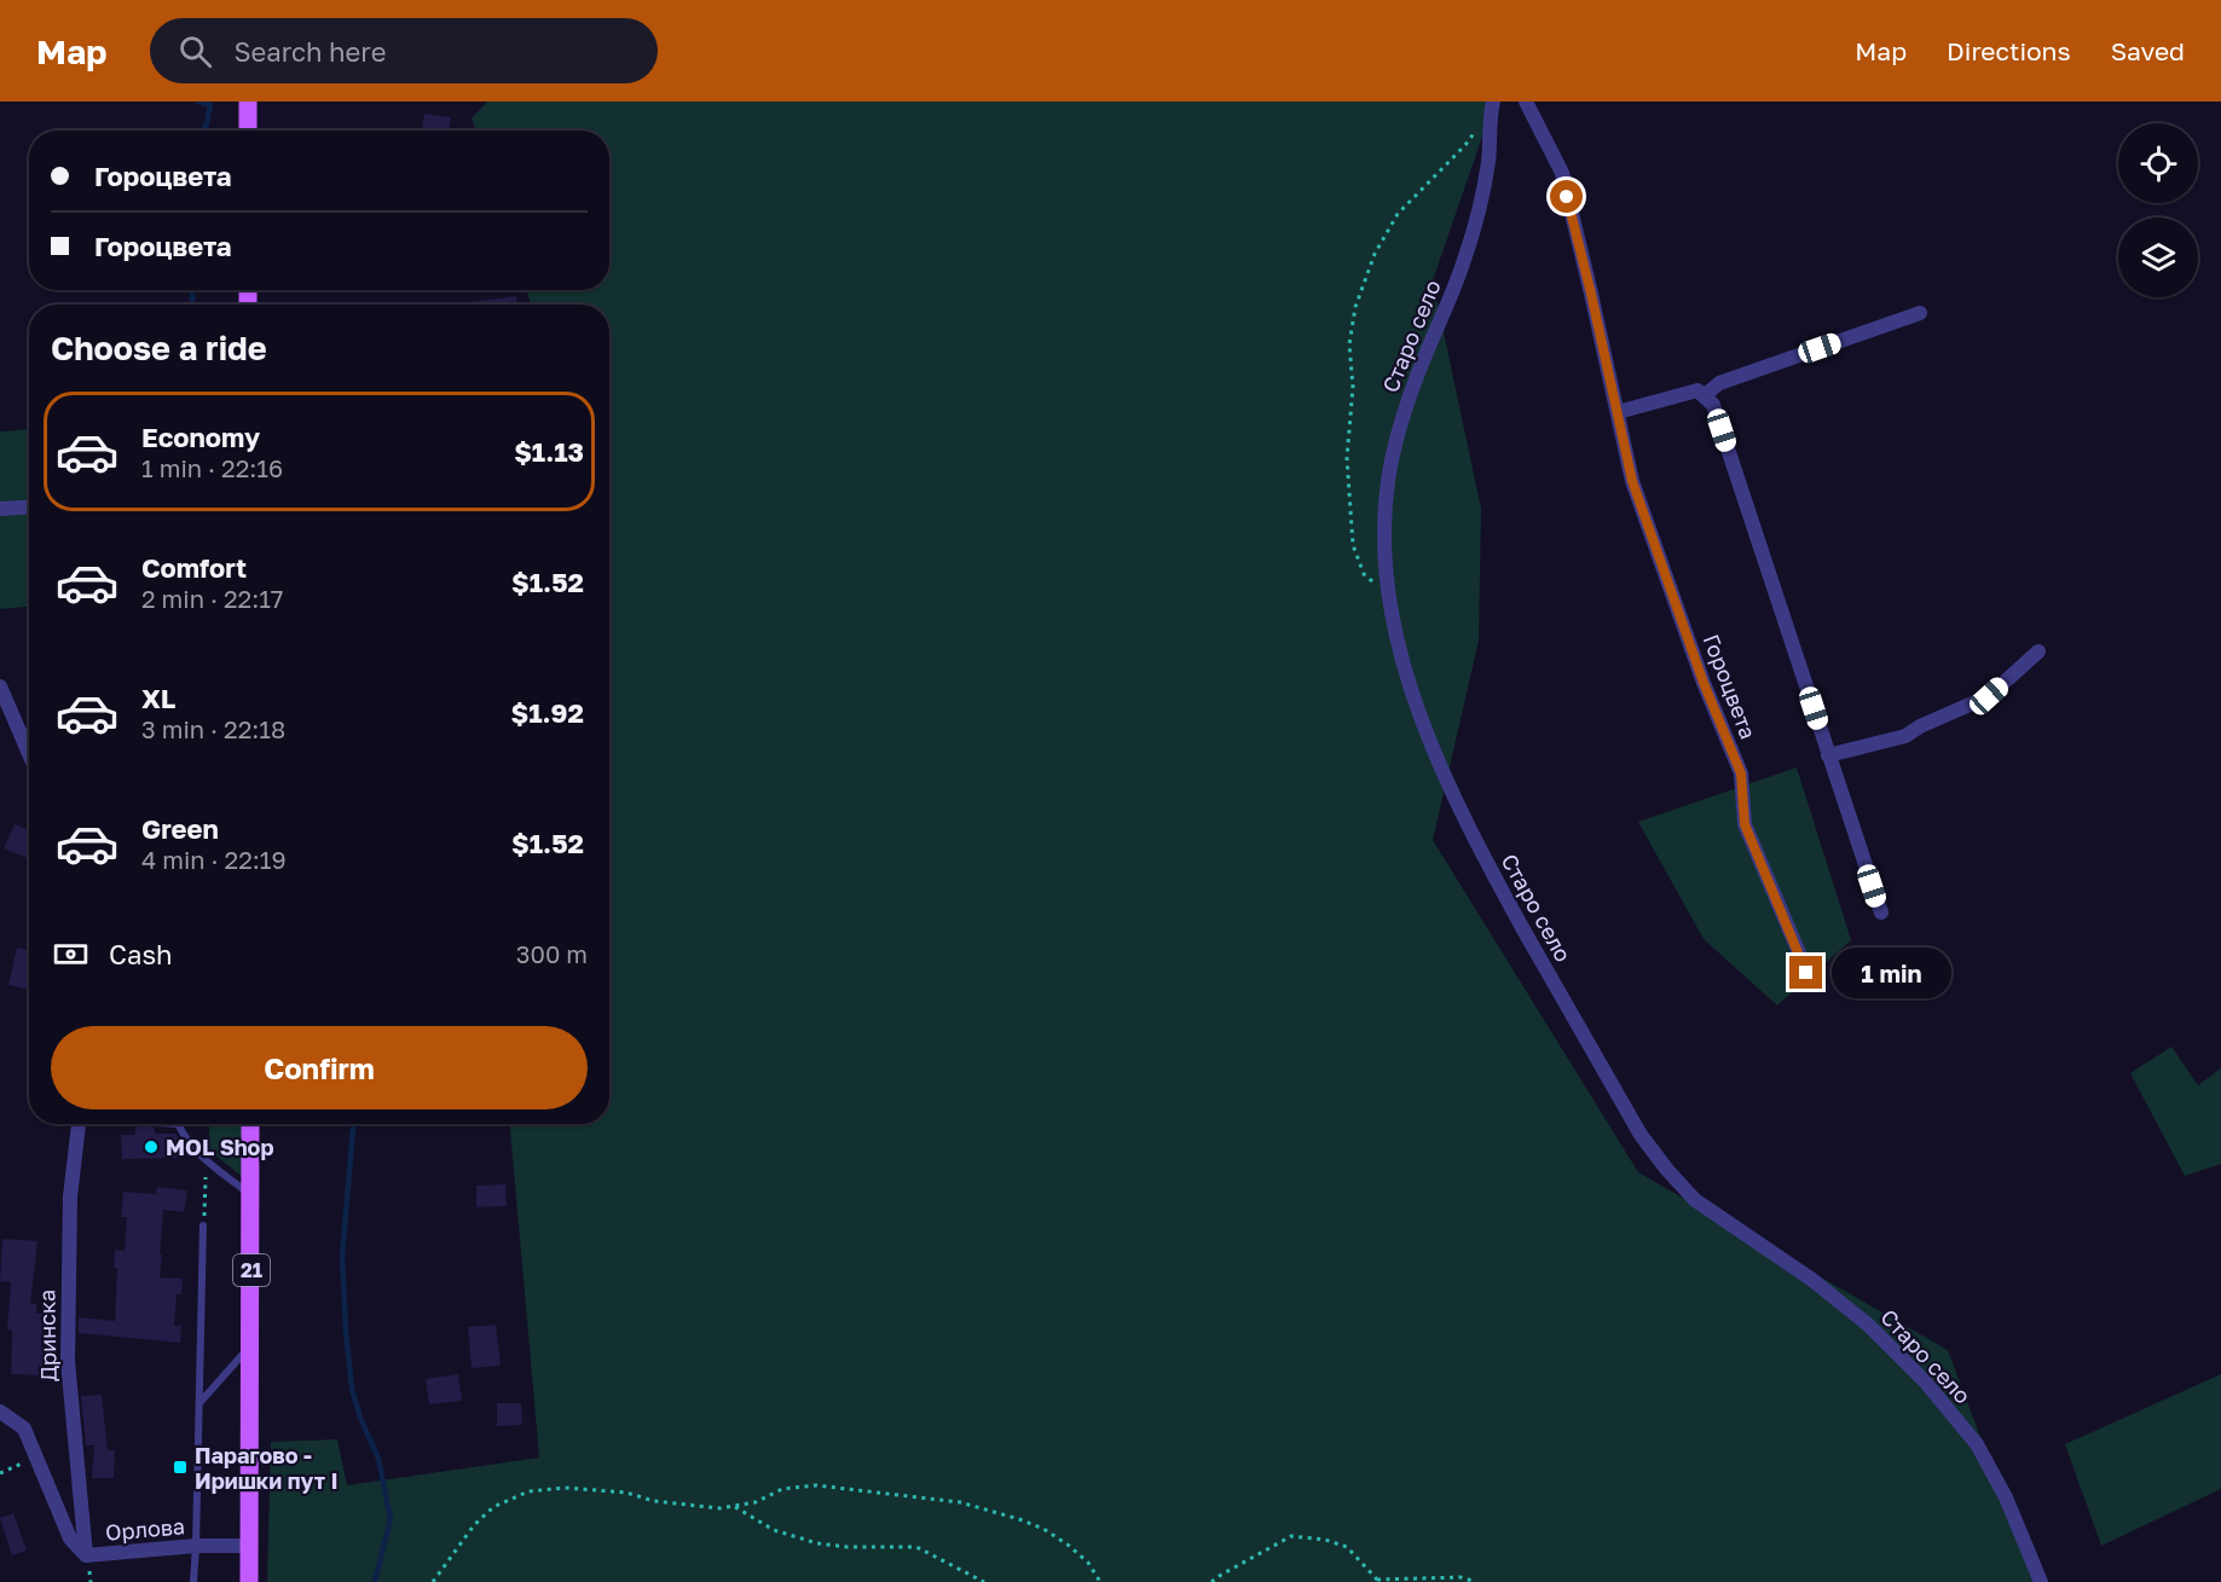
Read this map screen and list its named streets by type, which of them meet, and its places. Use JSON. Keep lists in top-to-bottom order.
{
  "streets": {
    "main road": ["21"],
    "street": [
      "Старо село",
      "Гороцвета",
      "Дринска",
      "Орлова"
    ]
  },
  "crossings": [
    ["21", "Орлова"],
    ["Дринска", "Орлова"]
  ],
  "places": {
    "other": ["MOL Shop"],
    "transit": ["Парагово - Иришки пут I"]
  },
  "page": {
    "header": "Map",
    "search": "Search here",
    "nav": ["Map", "Directions", "Saved"],
    "banner": ["Гороцвета", "Гороцвета"],
    "heading": "Choose a ride",
    "list": [
      {
        "name": "Economy",
        "note": "1 min · 22:16",
        "value": "$1.13"
      },
      {
        "name": "Comfort",
        "note": "2 min · 22:17",
        "value": "$1.52"
      },
      {
        "name": "XL",
        "note": "3 min · 22:18",
        "value": "$1.92"
      },
      {
        "name": "Green",
        "note": "4 min · 22:19",
        "value": "$1.52"
      }
    ],
    "pay": ["Cash", "300 m"],
    "bubble": "1 min",
    "buttons": "Confirm"
  }
}
